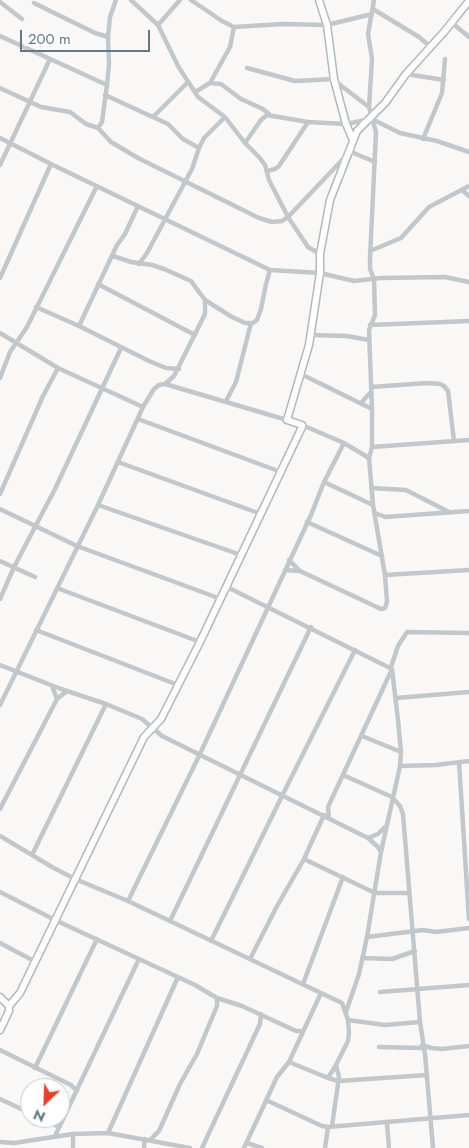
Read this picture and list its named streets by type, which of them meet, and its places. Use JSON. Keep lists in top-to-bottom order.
{
  "scale_bar": "200 m",
  "north": "bottom left"
}
